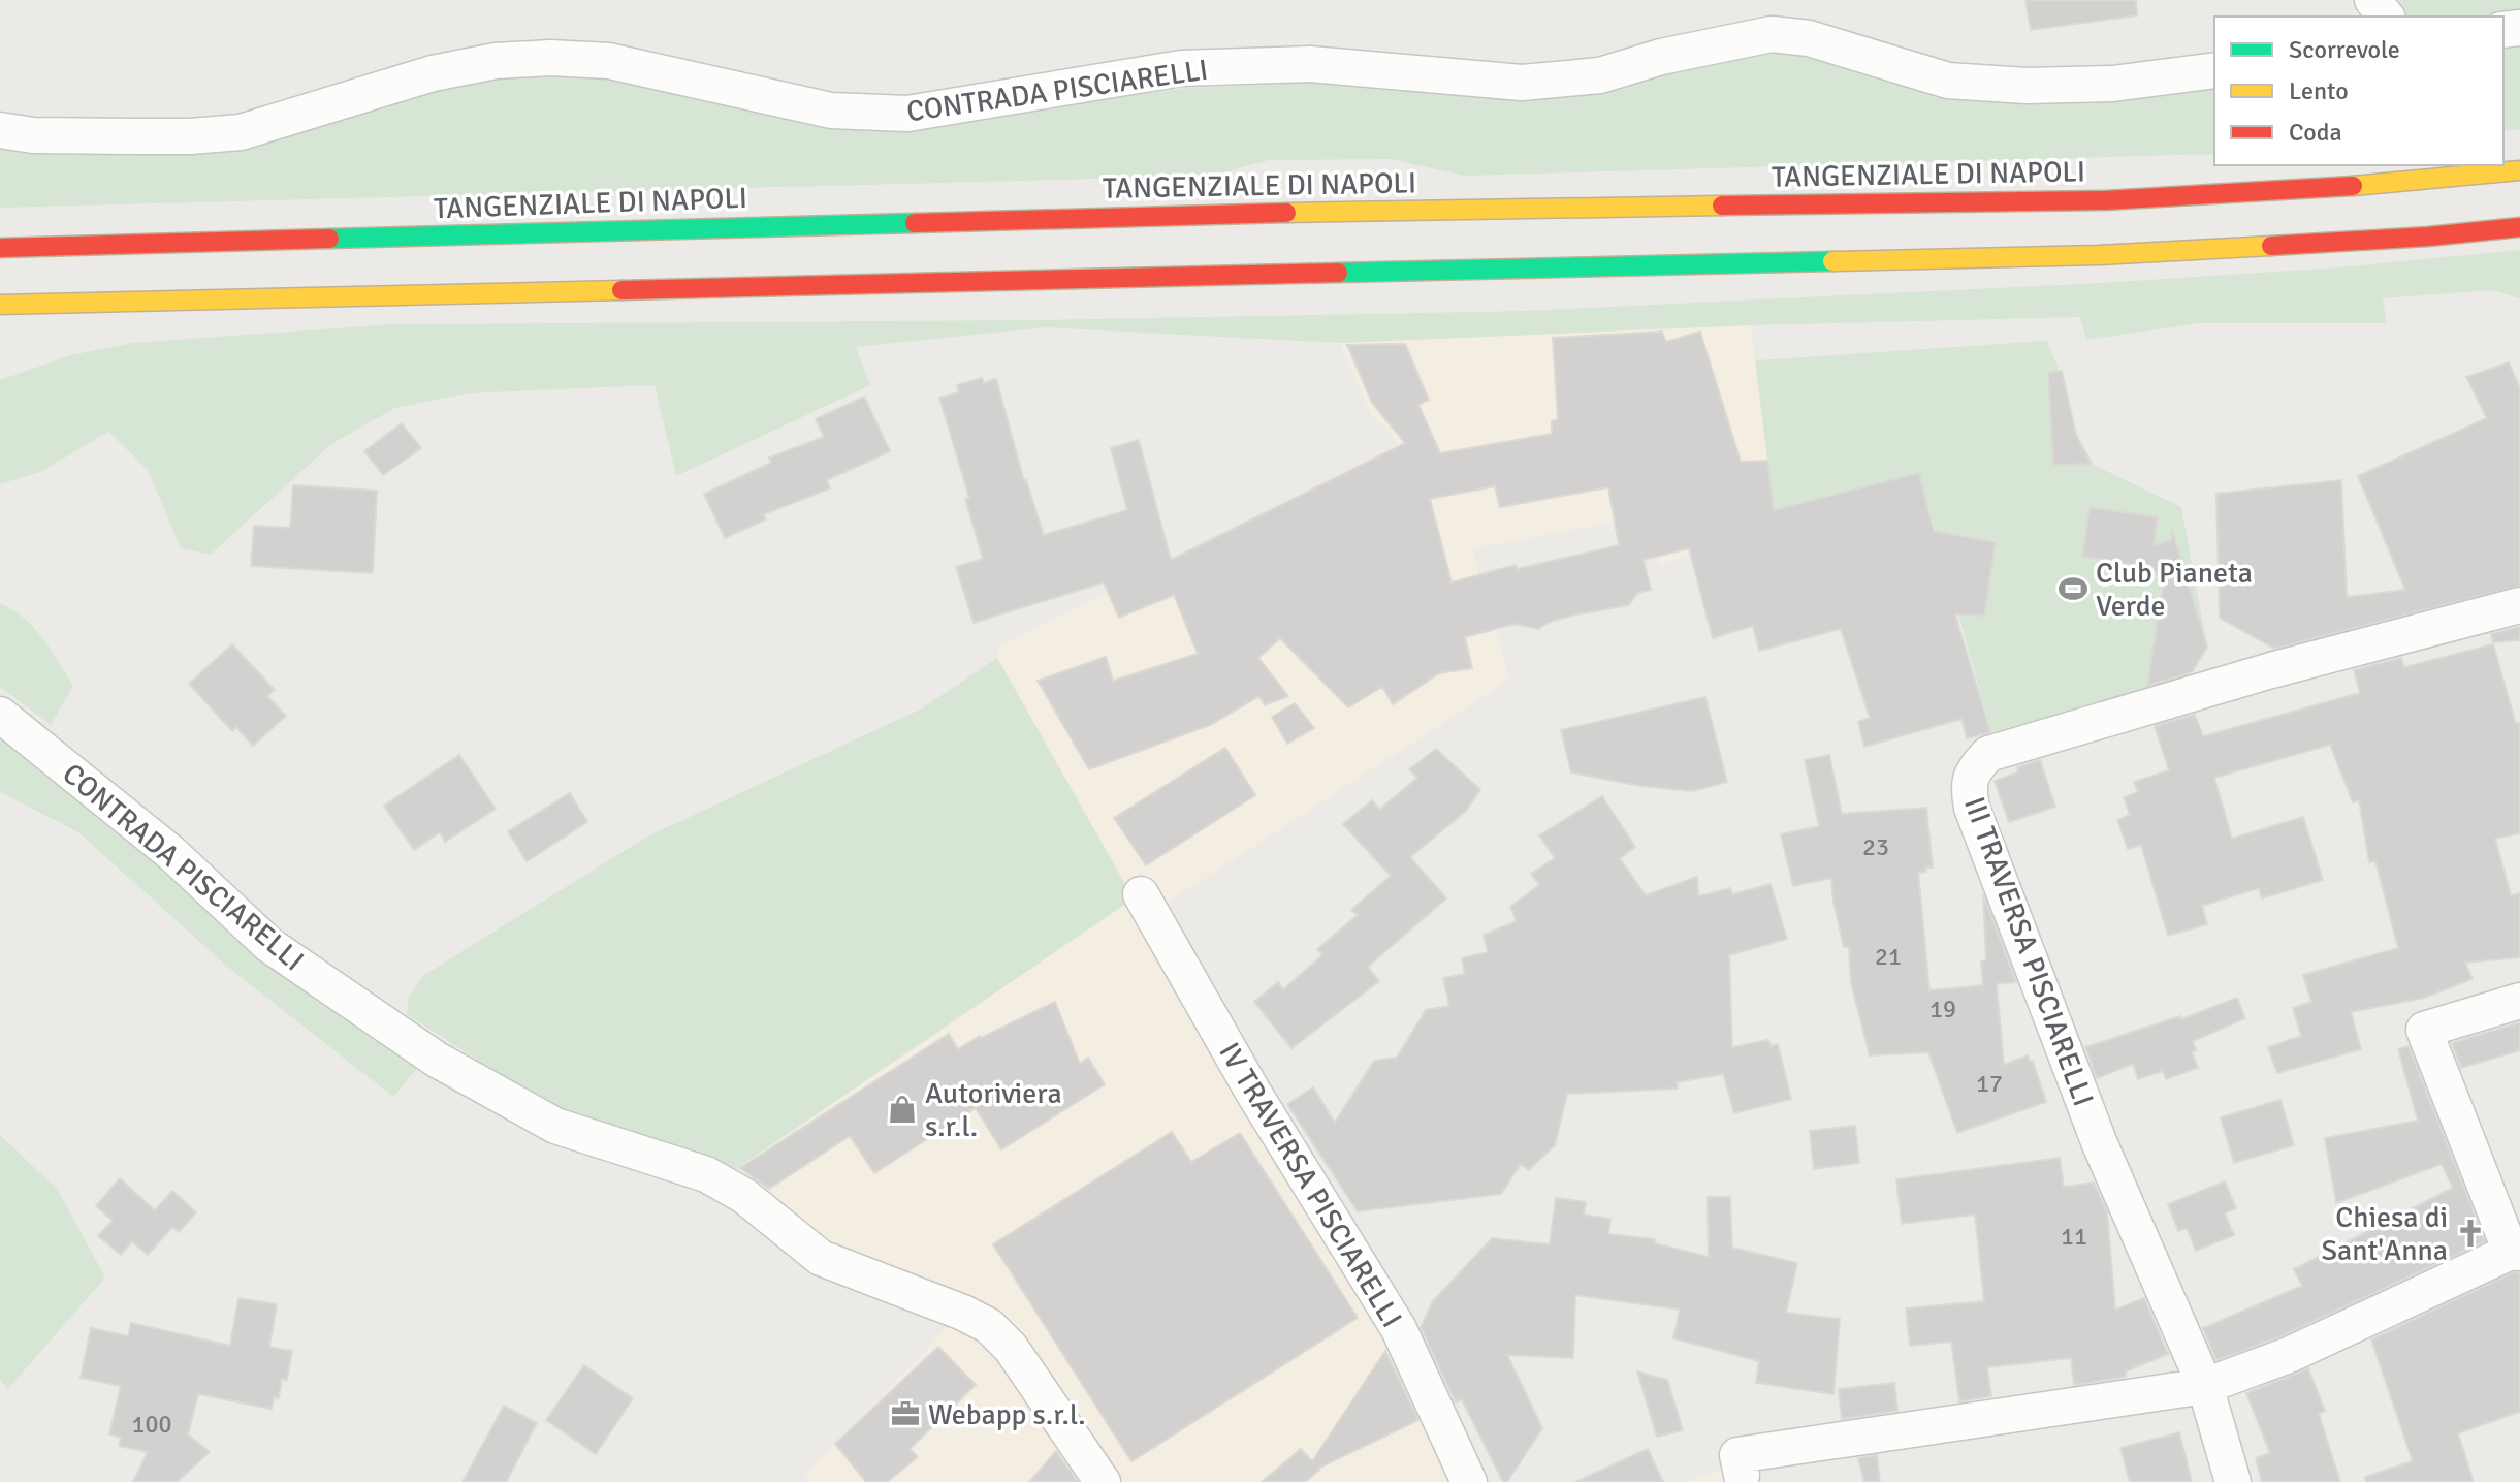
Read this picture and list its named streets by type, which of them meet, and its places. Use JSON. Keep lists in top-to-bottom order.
{
  "streets": {
    "highway": ["TANGENZIALE DI NAPOLI"],
    "street": ["CONTRADA PISCIARELLI", "III TRAVERSA PISCIARELLI", "IV TRAVERSA PISCIARELLI"]
  },
  "places": {
    "sports": ["Club Pianeta Verde"],
    "shop": ["Autoriviera s.r.l."],
    "church": ["Chiesa di Sant'Anna"],
    "office": ["Webapp s.r.l."]
  },
  "house_numbers": [
    "23",
    "21",
    "19",
    "17",
    "11",
    "100"
  ],
  "legend": ["Scorrevole", "Lento", "Coda"]
}
